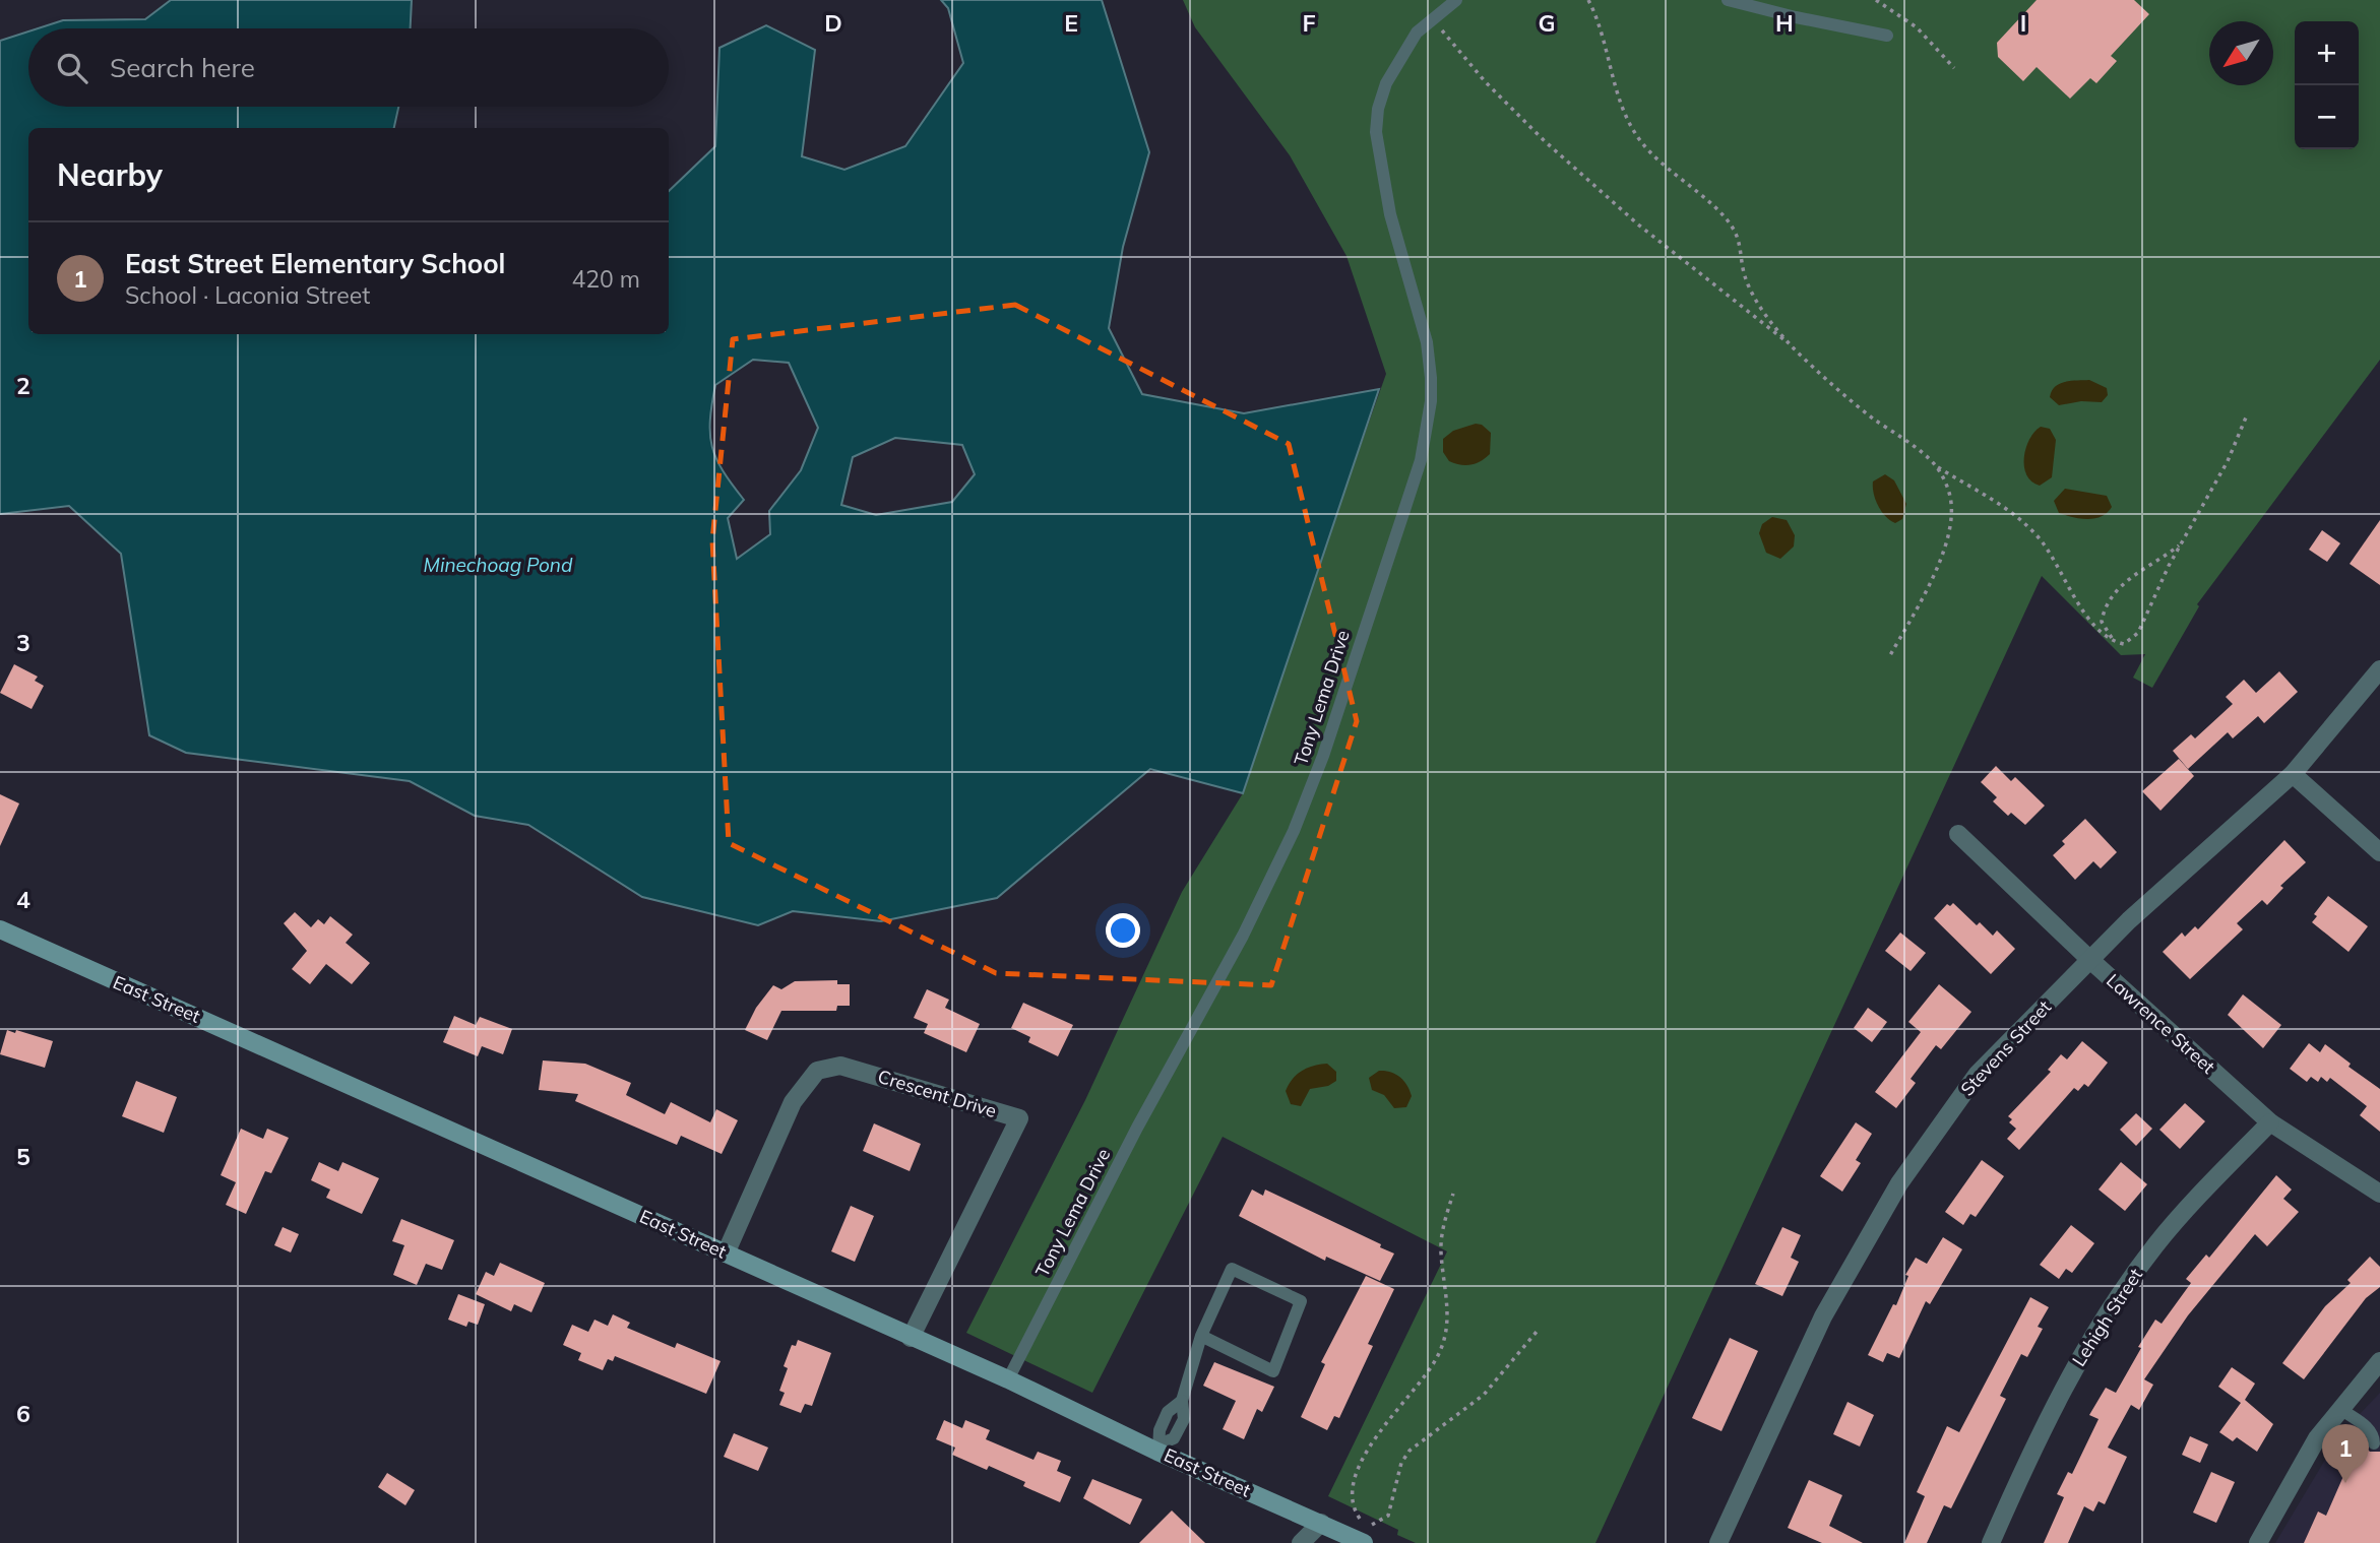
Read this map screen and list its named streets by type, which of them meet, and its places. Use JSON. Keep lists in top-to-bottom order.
{
  "streets": {
    "main road": ["East Street"],
    "street": [
      "Lawrence Street",
      "Stevens Street",
      "Crescent Drive",
      "Lehigh Street"
    ],
    "lane": ["Tony Lema Drive"]
  },
  "crossings": [
    ["Tony Lema Drive", "East Street"],
    ["East Street", "Crescent Drive"],
    ["Lawrence Street", "Stevens Street"],
    ["Lawrence Street", "Lehigh Street"]
  ],
  "water": ["Minechoag Pond"],
  "north": "bottom left",
  "page": {
    "map_buttons": ["+", "−"],
    "search": "Search here",
    "heading": "Nearby",
    "list": [
      {
        "mark": "1",
        "name": "East Street Elementary School",
        "note": "School · Laconia Street",
        "value": "420 m"
      }
    ],
    "pins": "1"
  },
  "grid": {
    "columns": [
      "D",
      "E",
      "F",
      "G",
      "H",
      "I"
    ],
    "rows": [
      "2",
      "3",
      "4",
      "5",
      "6"
    ]
  }
}
